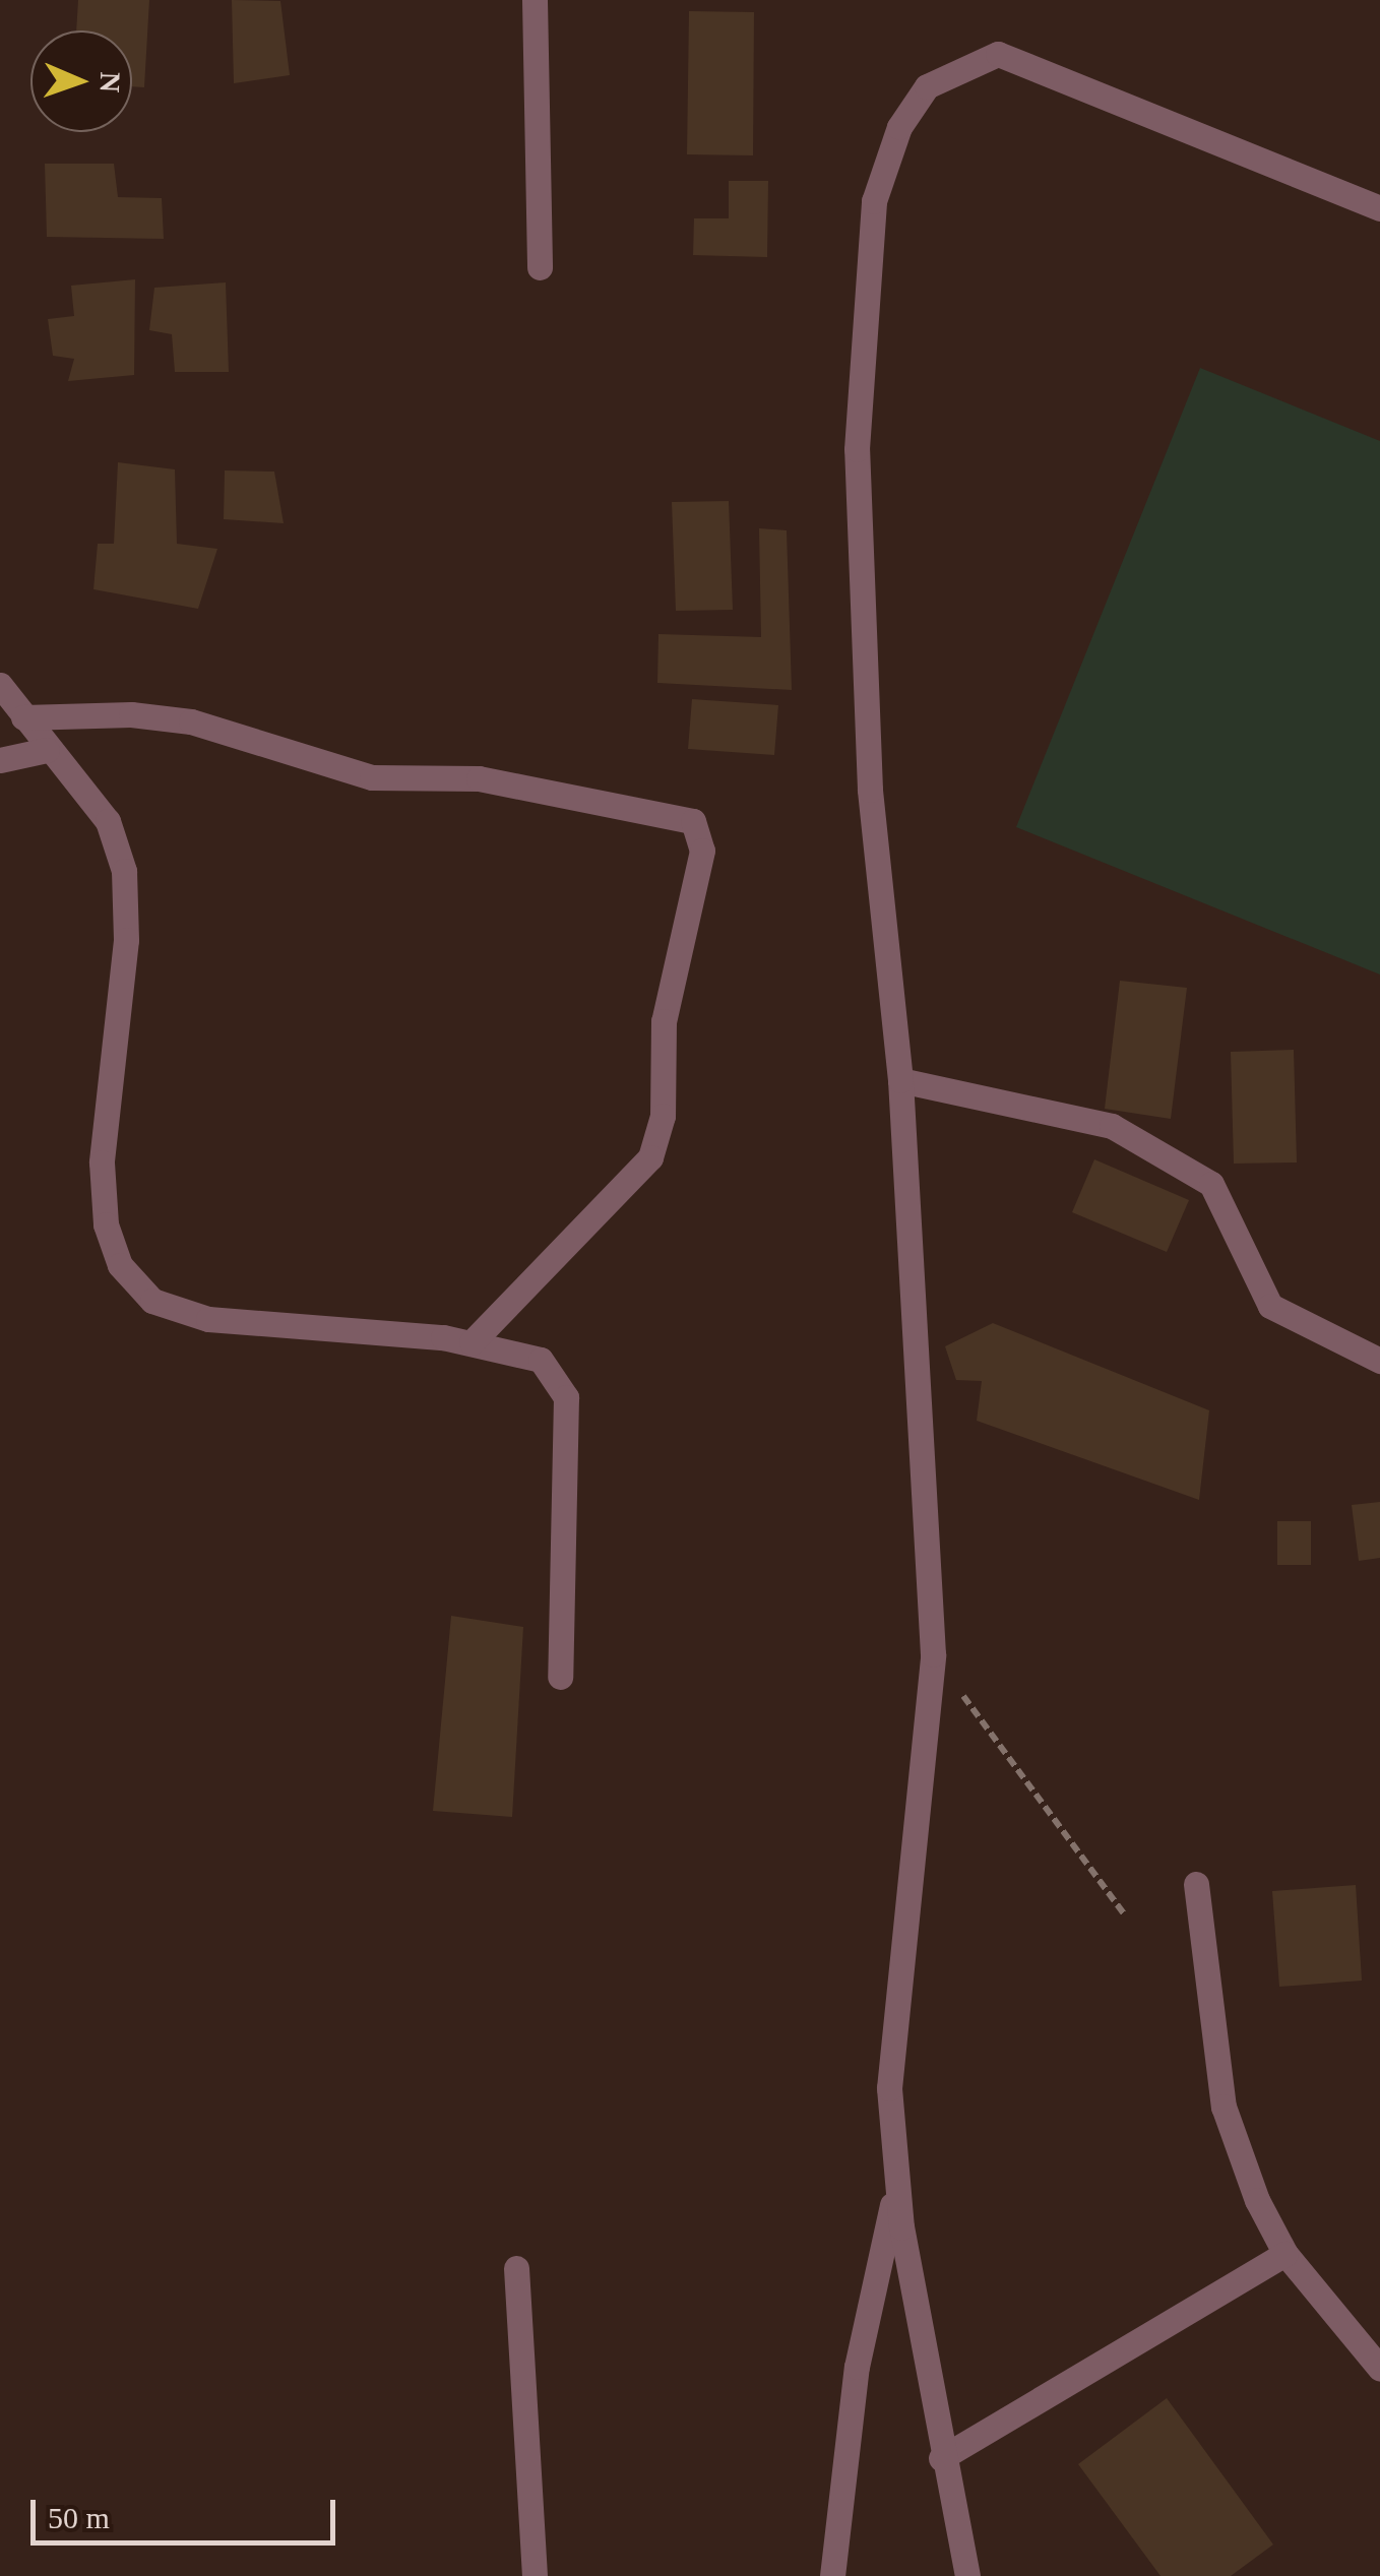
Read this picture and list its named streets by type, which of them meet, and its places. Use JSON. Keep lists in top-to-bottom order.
{
  "scale_bar": "50 m",
  "north": "right"
}
